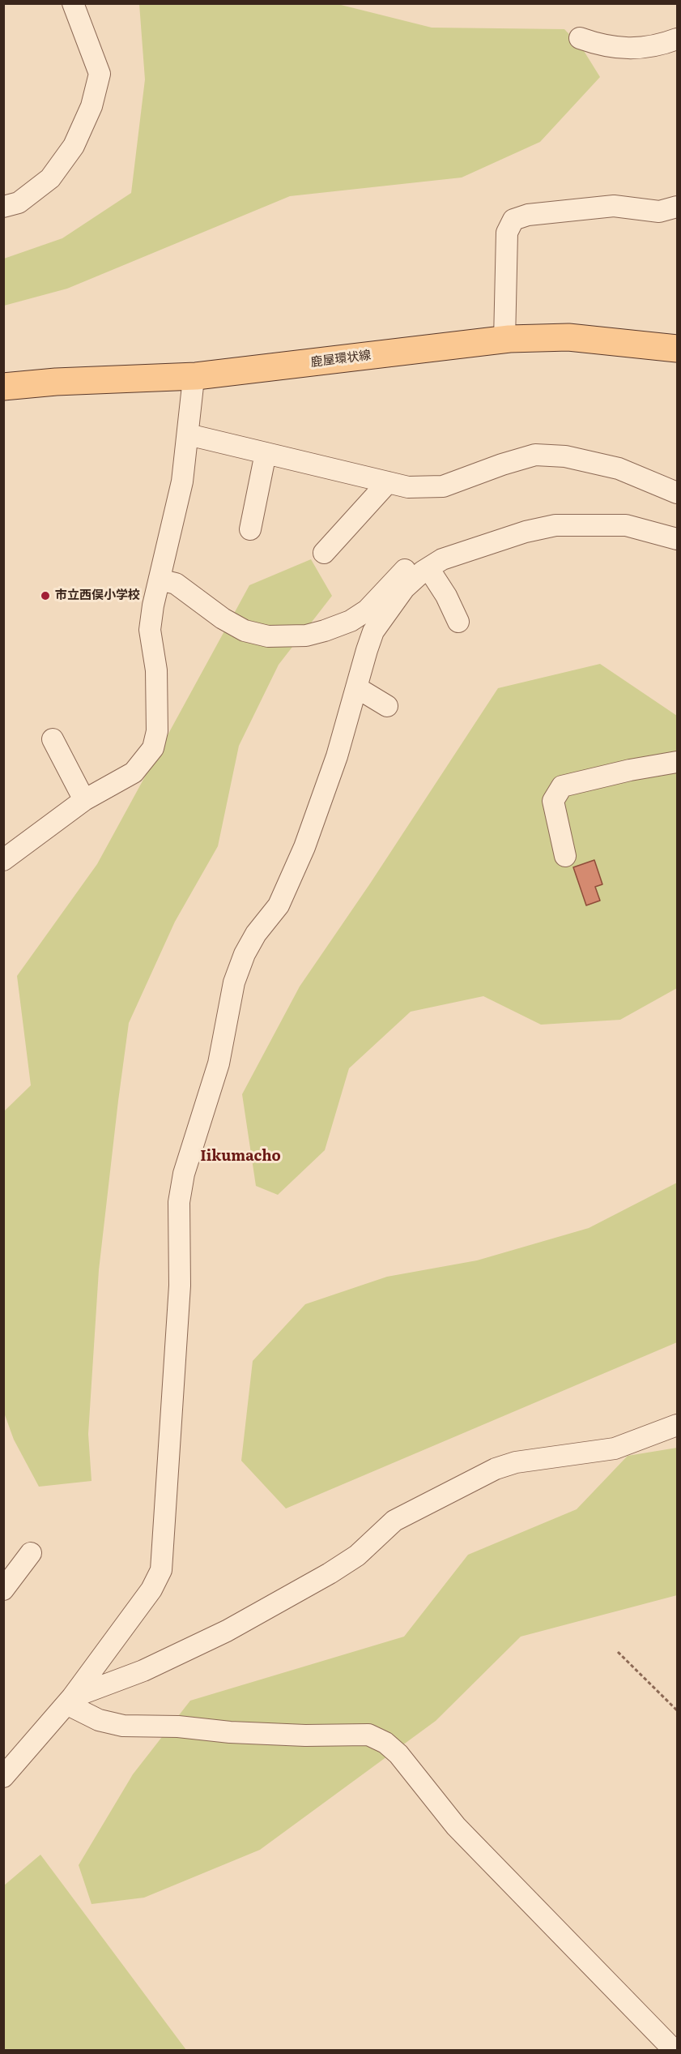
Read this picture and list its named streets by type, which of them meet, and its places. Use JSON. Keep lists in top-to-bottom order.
{
  "streets": {
    "main road": ["鹿屋環状線"]
  },
  "districts": ["Iikumacho"],
  "places": ["市立西俣小学校"]
}
